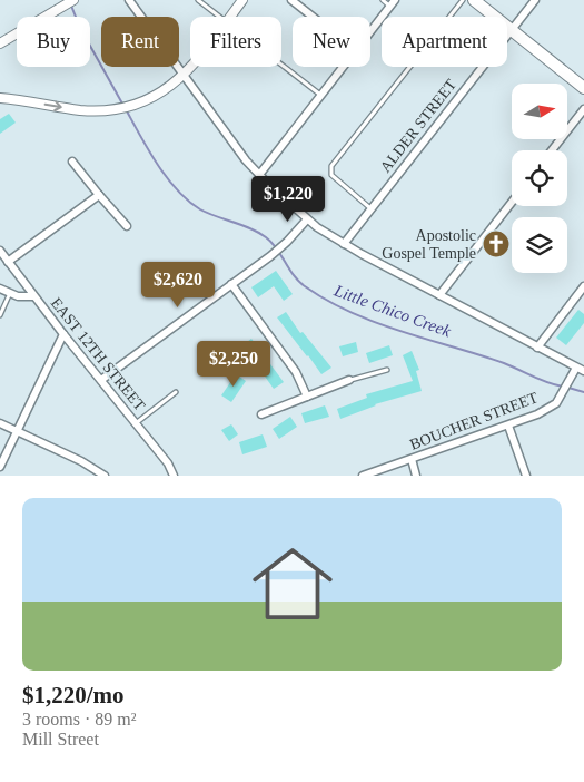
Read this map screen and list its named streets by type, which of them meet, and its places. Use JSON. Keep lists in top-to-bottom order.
{
  "streets": {
    "street": ["ALDER STREET", "EAST 12TH STREET", "BOUCHER STREET"]
  },
  "water": ["Little Chico Creek"],
  "places": {
    "church": ["Apostolic Gospel Temple"]
  },
  "north": "right",
  "page": {
    "chip": [
      "Buy",
      "Rent",
      "Filters",
      "New",
      "Apartment"
    ],
    "price": ["$1,220", "$2,620", "$2,250"],
    "list": [
      {
        "name": "$1,220/mo",
        "note": "3 rooms · 89 m² · Mill Street"
      }
    ]
  }
}
